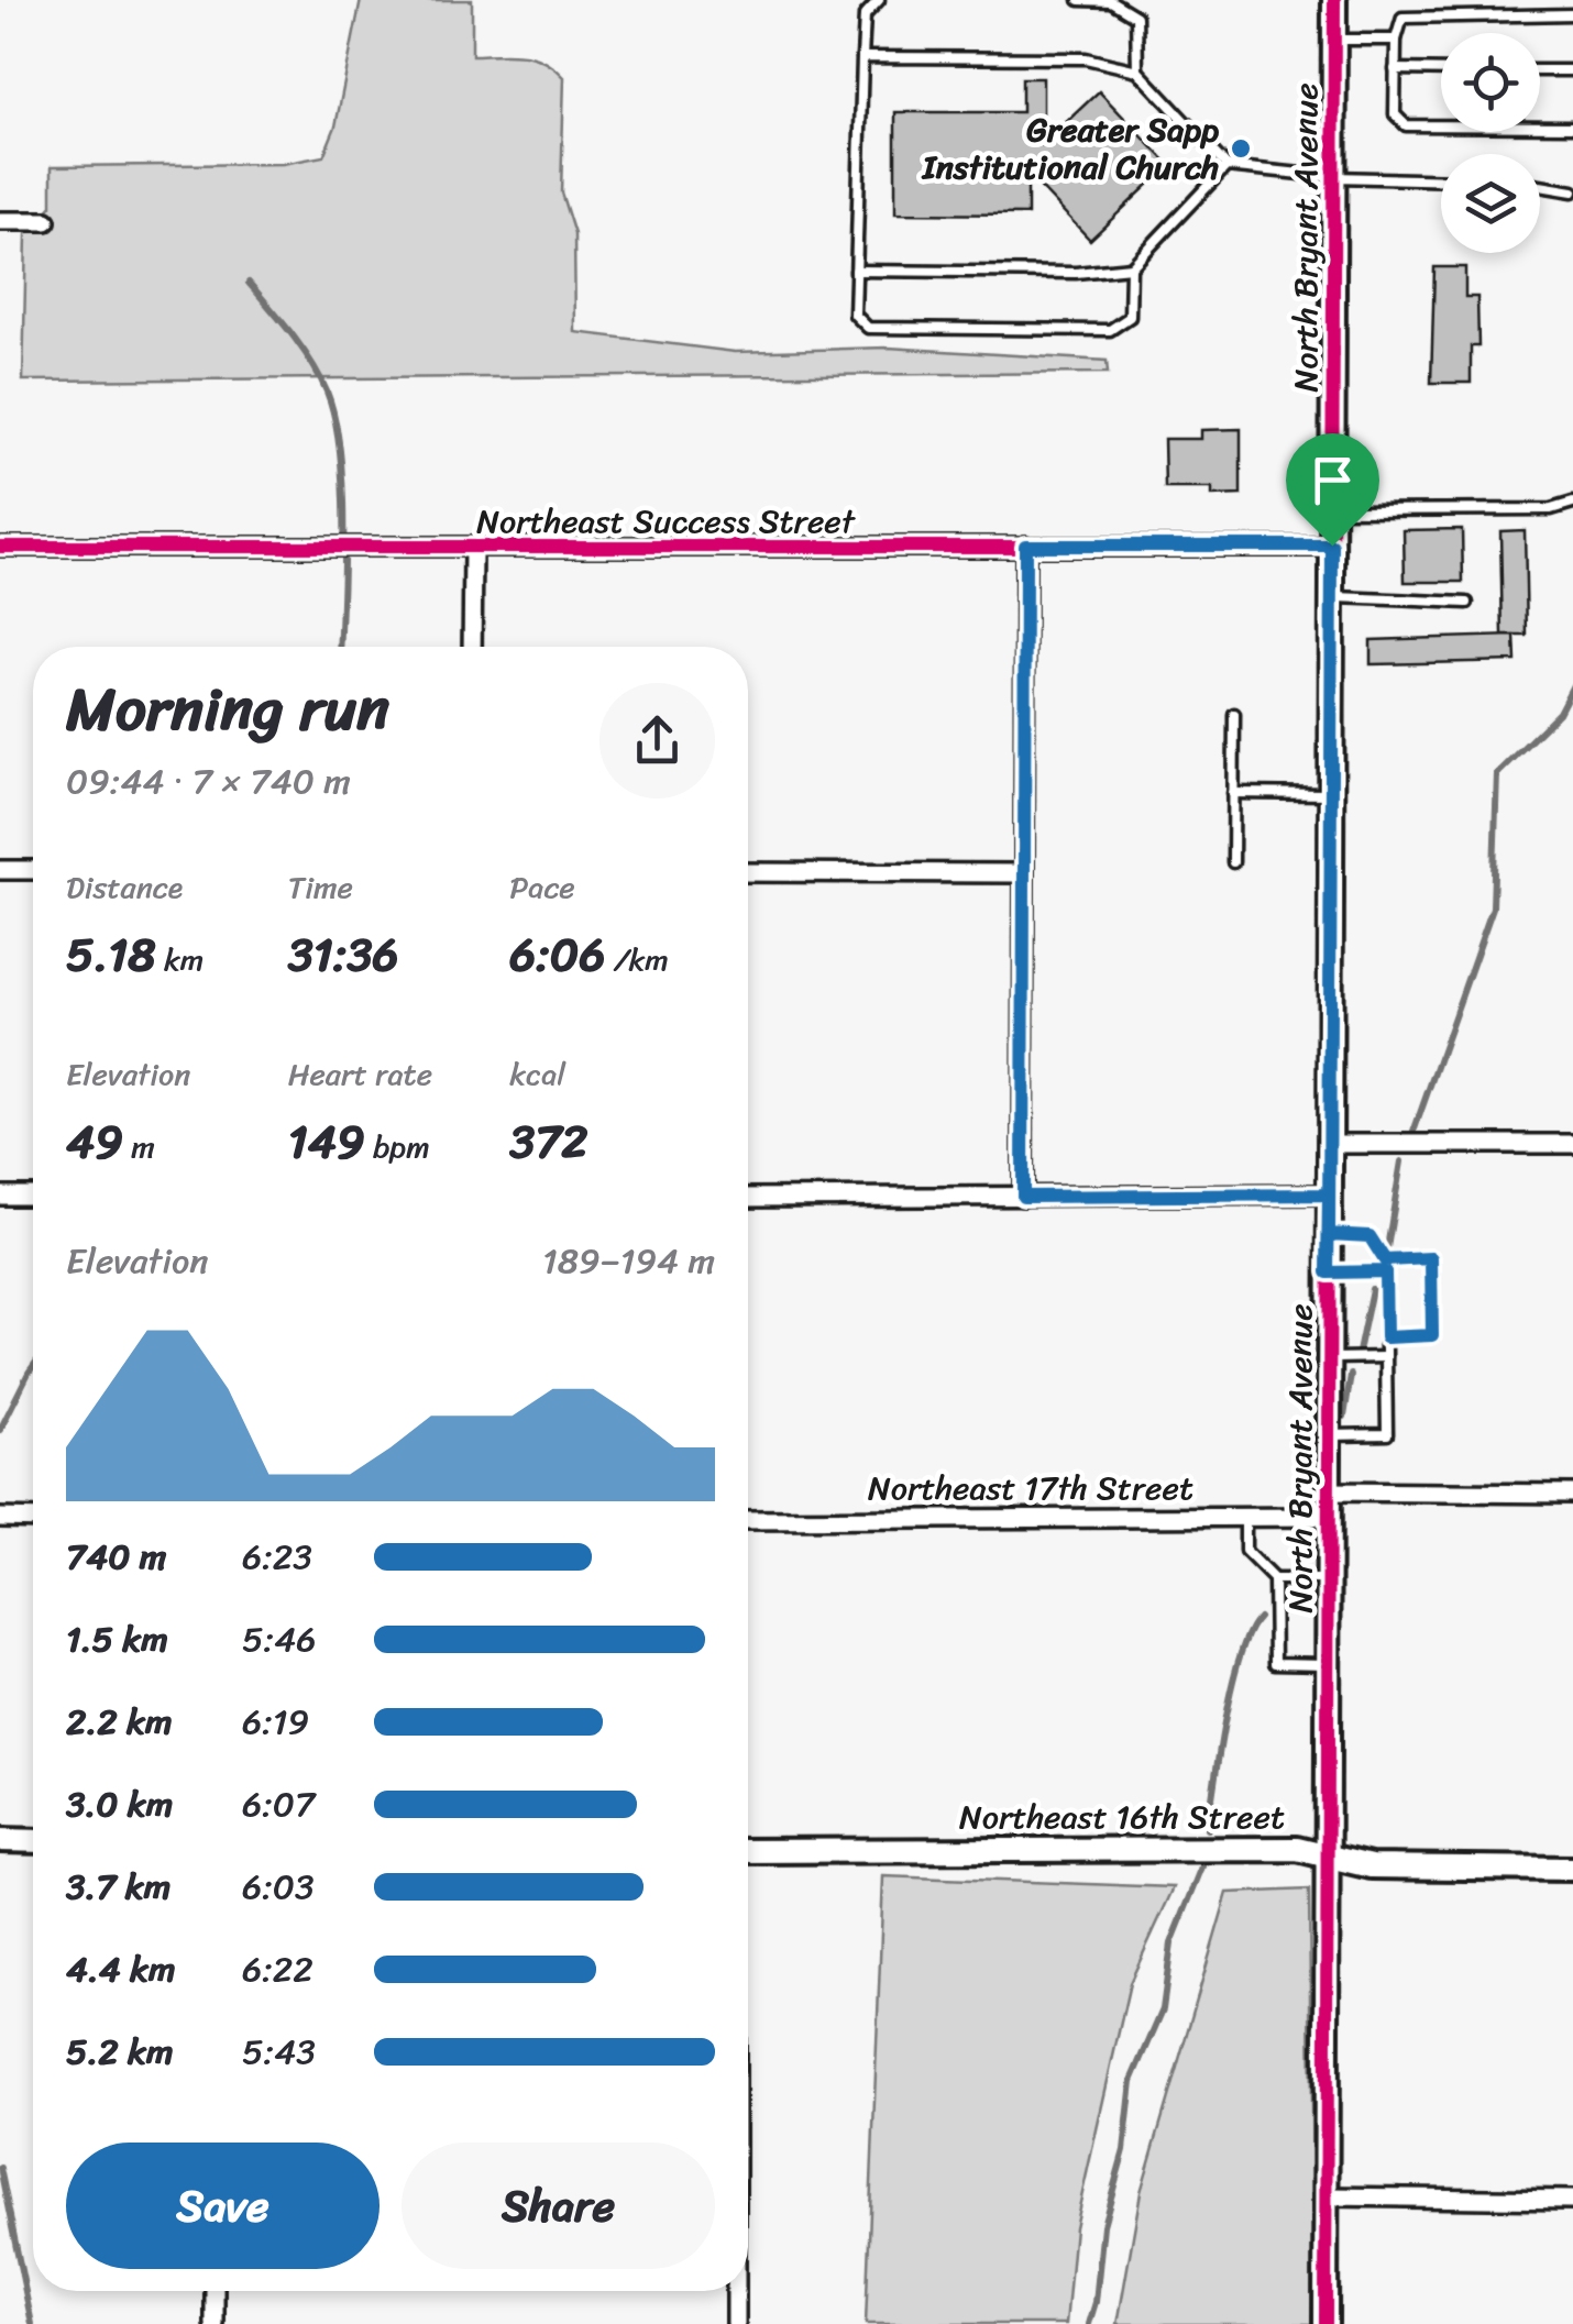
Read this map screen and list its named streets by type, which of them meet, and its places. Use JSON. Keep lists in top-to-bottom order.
{
  "streets": {
    "street": [
      "North Bryant Avenue",
      "Northeast Success Street",
      "Northeast 17th Street",
      "Northeast 16th Street"
    ]
  },
  "crossings": [
    ["North Bryant Avenue", "Northeast Success Street"],
    ["North Bryant Avenue", "Northeast 17th Street"],
    ["North Bryant Avenue", "Northeast 16th Street"]
  ],
  "places": ["Greater Sapp Institutional Church"],
  "page": {
    "heading": ["Morning run", "09:44 · 7 × 740 m"],
    "stats": [
      ["Distance", "5.18 km"],
      ["Time", "31:36"],
      ["Pace", "6:06 /km"],
      ["Elevation", "49 m"],
      ["Heart rate", "149 bpm"],
      ["kcal", "372"]
    ],
    "chart": ["Elevation", "189–194 m"],
    "list": [
      {
        "name": "740 m",
        "note": "6:23"
      },
      {
        "name": "1.5 km",
        "note": "5:46"
      },
      {
        "name": "2.2 km",
        "note": "6:19"
      },
      {
        "name": "3.0 km",
        "note": "6:07"
      },
      {
        "name": "3.7 km",
        "note": "6:03"
      },
      {
        "name": "4.4 km",
        "note": "6:22"
      },
      {
        "name": "5.2 km",
        "note": "5:43"
      }
    ],
    "buttons": ["Save", "Share"]
  }
}
